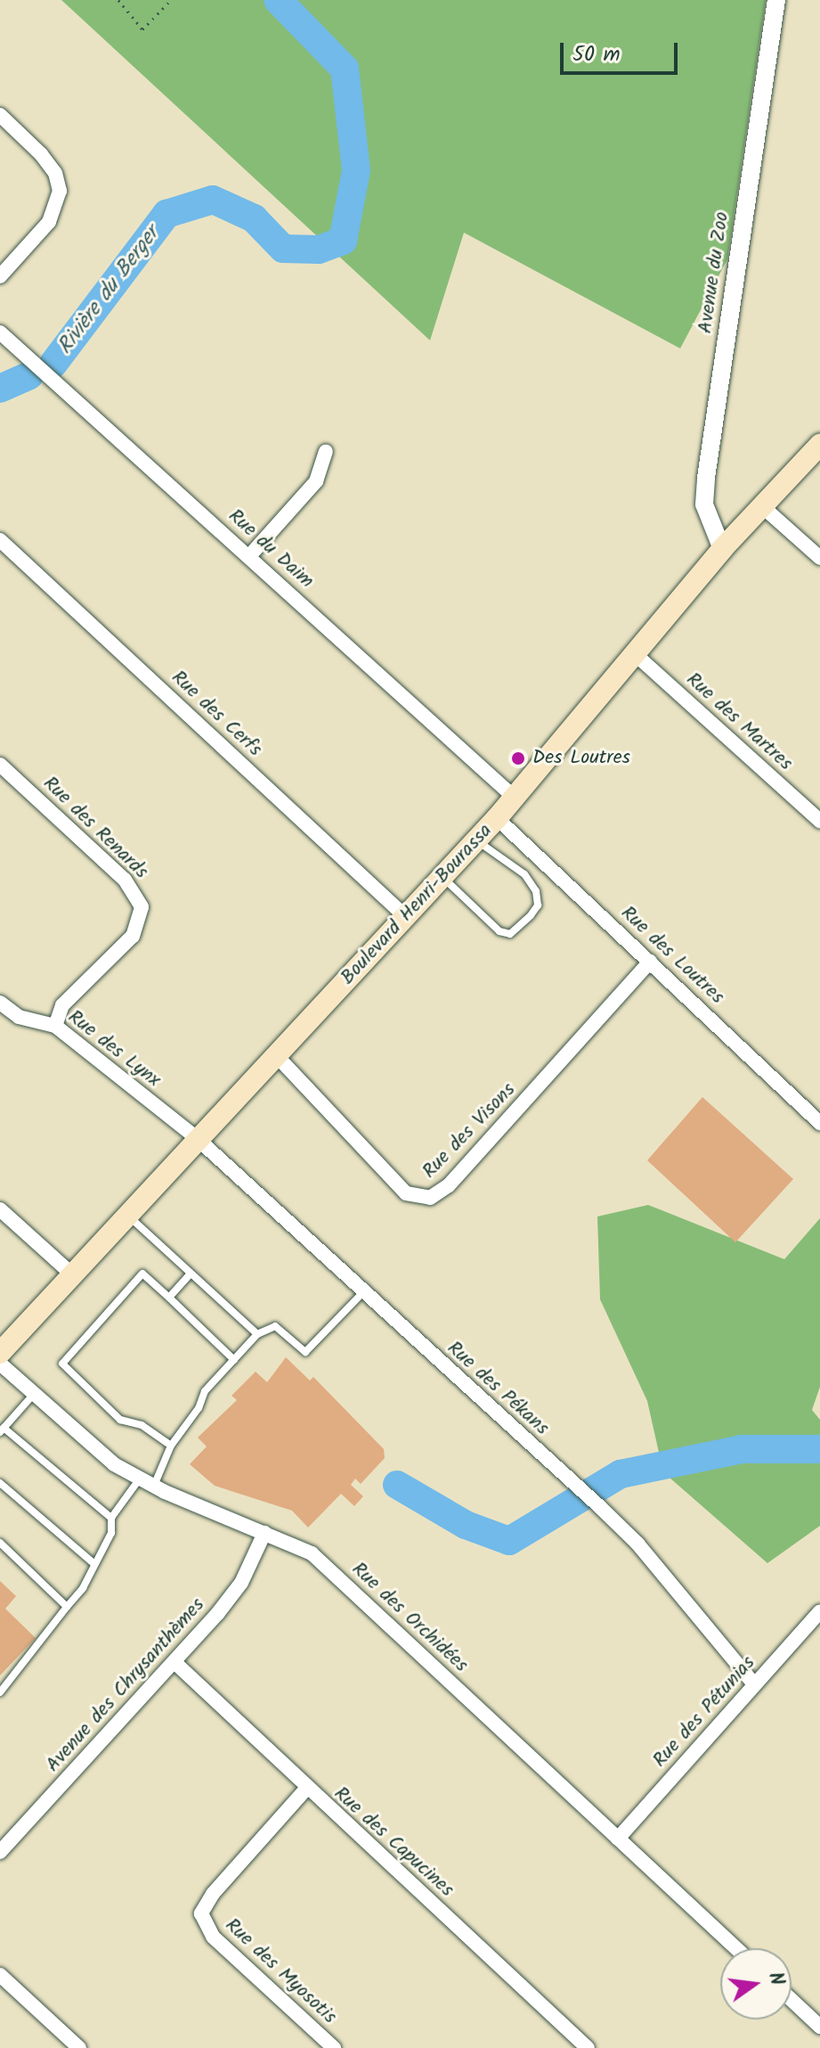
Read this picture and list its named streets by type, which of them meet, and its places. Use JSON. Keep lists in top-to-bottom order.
{
  "streets": {
    "main road": ["Boulevard Henri-Bourassa"],
    "street": [
      "Avenue du Zoo",
      "Rue du Daim",
      "Rue des Cerfs",
      "Rue des Martres",
      "Rue des Renards",
      "Rue des Loutres",
      "Rue des Lynx",
      "Rue des Visons",
      "Rue des Pékans",
      "Rue des Orchidées",
      "Avenue des Chrysanthèmes",
      "Rue des Pétunias",
      "Rue des Capucines",
      "Rue des Myosotis"
    ]
  },
  "crossings": [
    ["Avenue du Zoo", "Boulevard Henri-Bourassa"],
    ["Rue du Daim", "Boulevard Henri-Bourassa"],
    ["Rue des Cerfs", "Boulevard Henri-Bourassa"],
    ["Rue des Martres", "Boulevard Henri-Bourassa"],
    ["Rue des Renards", "Rue des Lynx"],
    ["Boulevard Henri-Bourassa", "Rue des Loutres"],
    ["Boulevard Henri-Bourassa", "Rue des Lynx"],
    ["Boulevard Henri-Bourassa", "Rue des Visons"],
    ["Boulevard Henri-Bourassa", "Rue des Pékans"],
    ["Rue des Loutres", "Rue des Visons"],
    ["Rue des Lynx", "Rue des Pékans"],
    ["Rue des Pékans", "Rue des Pétunias"],
    ["Rue des Orchidées", "Avenue des Chrysanthèmes"],
    ["Rue des Orchidées", "Rue des Pétunias"],
    ["Avenue des Chrysanthèmes", "Rue des Capucines"],
    ["Rue des Capucines", "Rue des Myosotis"]
  ],
  "water": ["Rivière du Berger"],
  "places": ["Des Loutres"],
  "scale_bar": "50 m",
  "north": "right"
}
